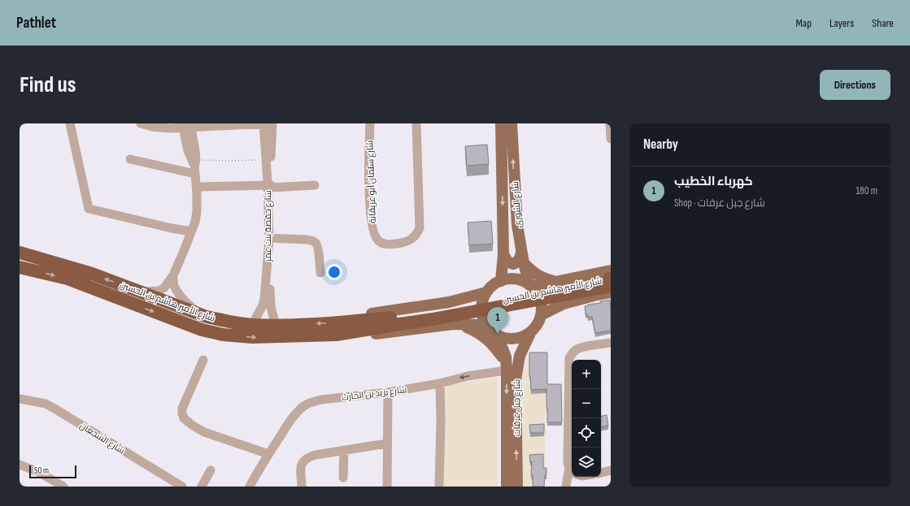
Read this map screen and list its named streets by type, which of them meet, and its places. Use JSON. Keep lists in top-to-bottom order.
{
  "streets": {
    "highway": ["شارع الأمير هاشم بن الحسين"],
    "main road": ["شارع الشورى", "شارع جبل عرفات"],
    "street": [
      "شارع سلمان أبو غريقانة",
      "شارع حفصة بنت عمر",
      "شارع يزيد بن الحارث",
      "شارع الشجعان"
    ]
  },
  "crossings": [
    ["شارع الشورى", "شارع الأمير هاشم بن الحسين"],
    ["شارع الشورى", "شارع جبل عرفات"],
    ["شارع حفصة بنت عمر", "شارع الأمير هاشم بن الحسين"],
    ["شارع الأمير هاشم بن الحسين", "شارع جبل عرفات"],
    ["شارع يزيد بن الحارث", "شارع جبل عرفات"]
  ],
  "scale_bar": "50 m",
  "page": {
    "header": "Pathlet",
    "nav": ["Map", "Layers", "Share"],
    "buttons": "Directions",
    "title": "Find us",
    "heading": "Nearby",
    "list": [
      {
        "mark": "1",
        "name": "كهرباء الخطيب",
        "note": "Shop · شارع جبل عرفات",
        "value": "180 m"
      }
    ],
    "pins": "1",
    "map_buttons": ["+", "−"],
    "scale": "50 m"
  }
}
